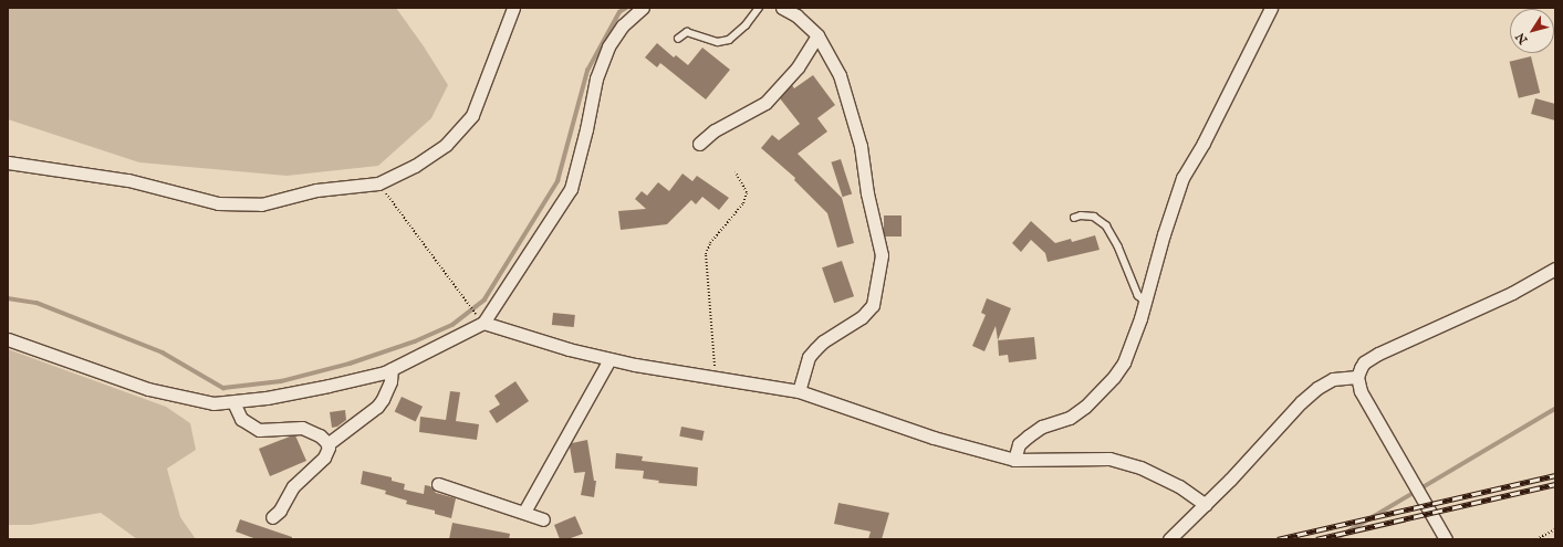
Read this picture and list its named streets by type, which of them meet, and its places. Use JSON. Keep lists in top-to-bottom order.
{
  "north": "bottom left"
}
